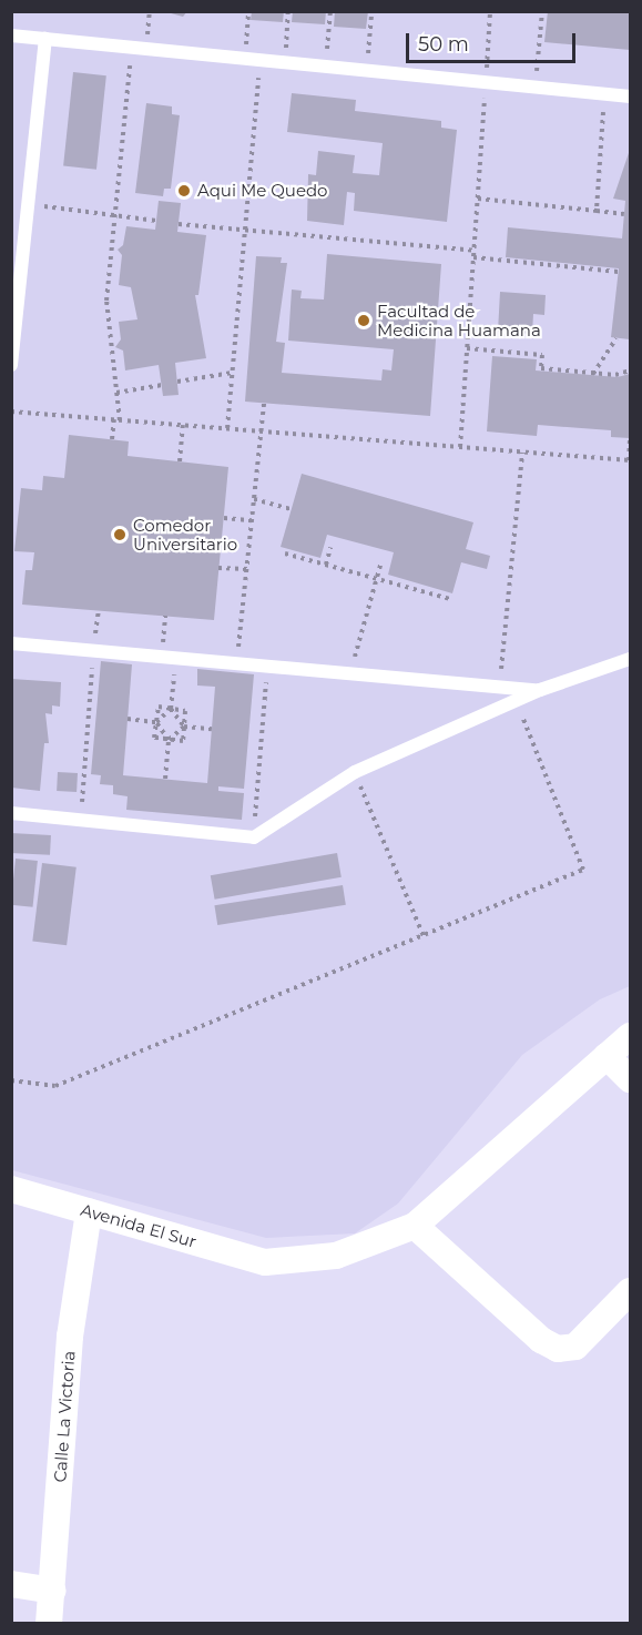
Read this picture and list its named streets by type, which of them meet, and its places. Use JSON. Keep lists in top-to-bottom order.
{
  "streets": {
    "street": ["Avenida El Sur", "Calle La Victoria"]
  },
  "crossings": [
    ["Avenida El Sur", "Calle La Victoria"]
  ],
  "places": ["Aqui Me Quedo", "Facultad de Medicina Huamana", "Comedor Universitario"],
  "scale_bar": "50 m"
}
